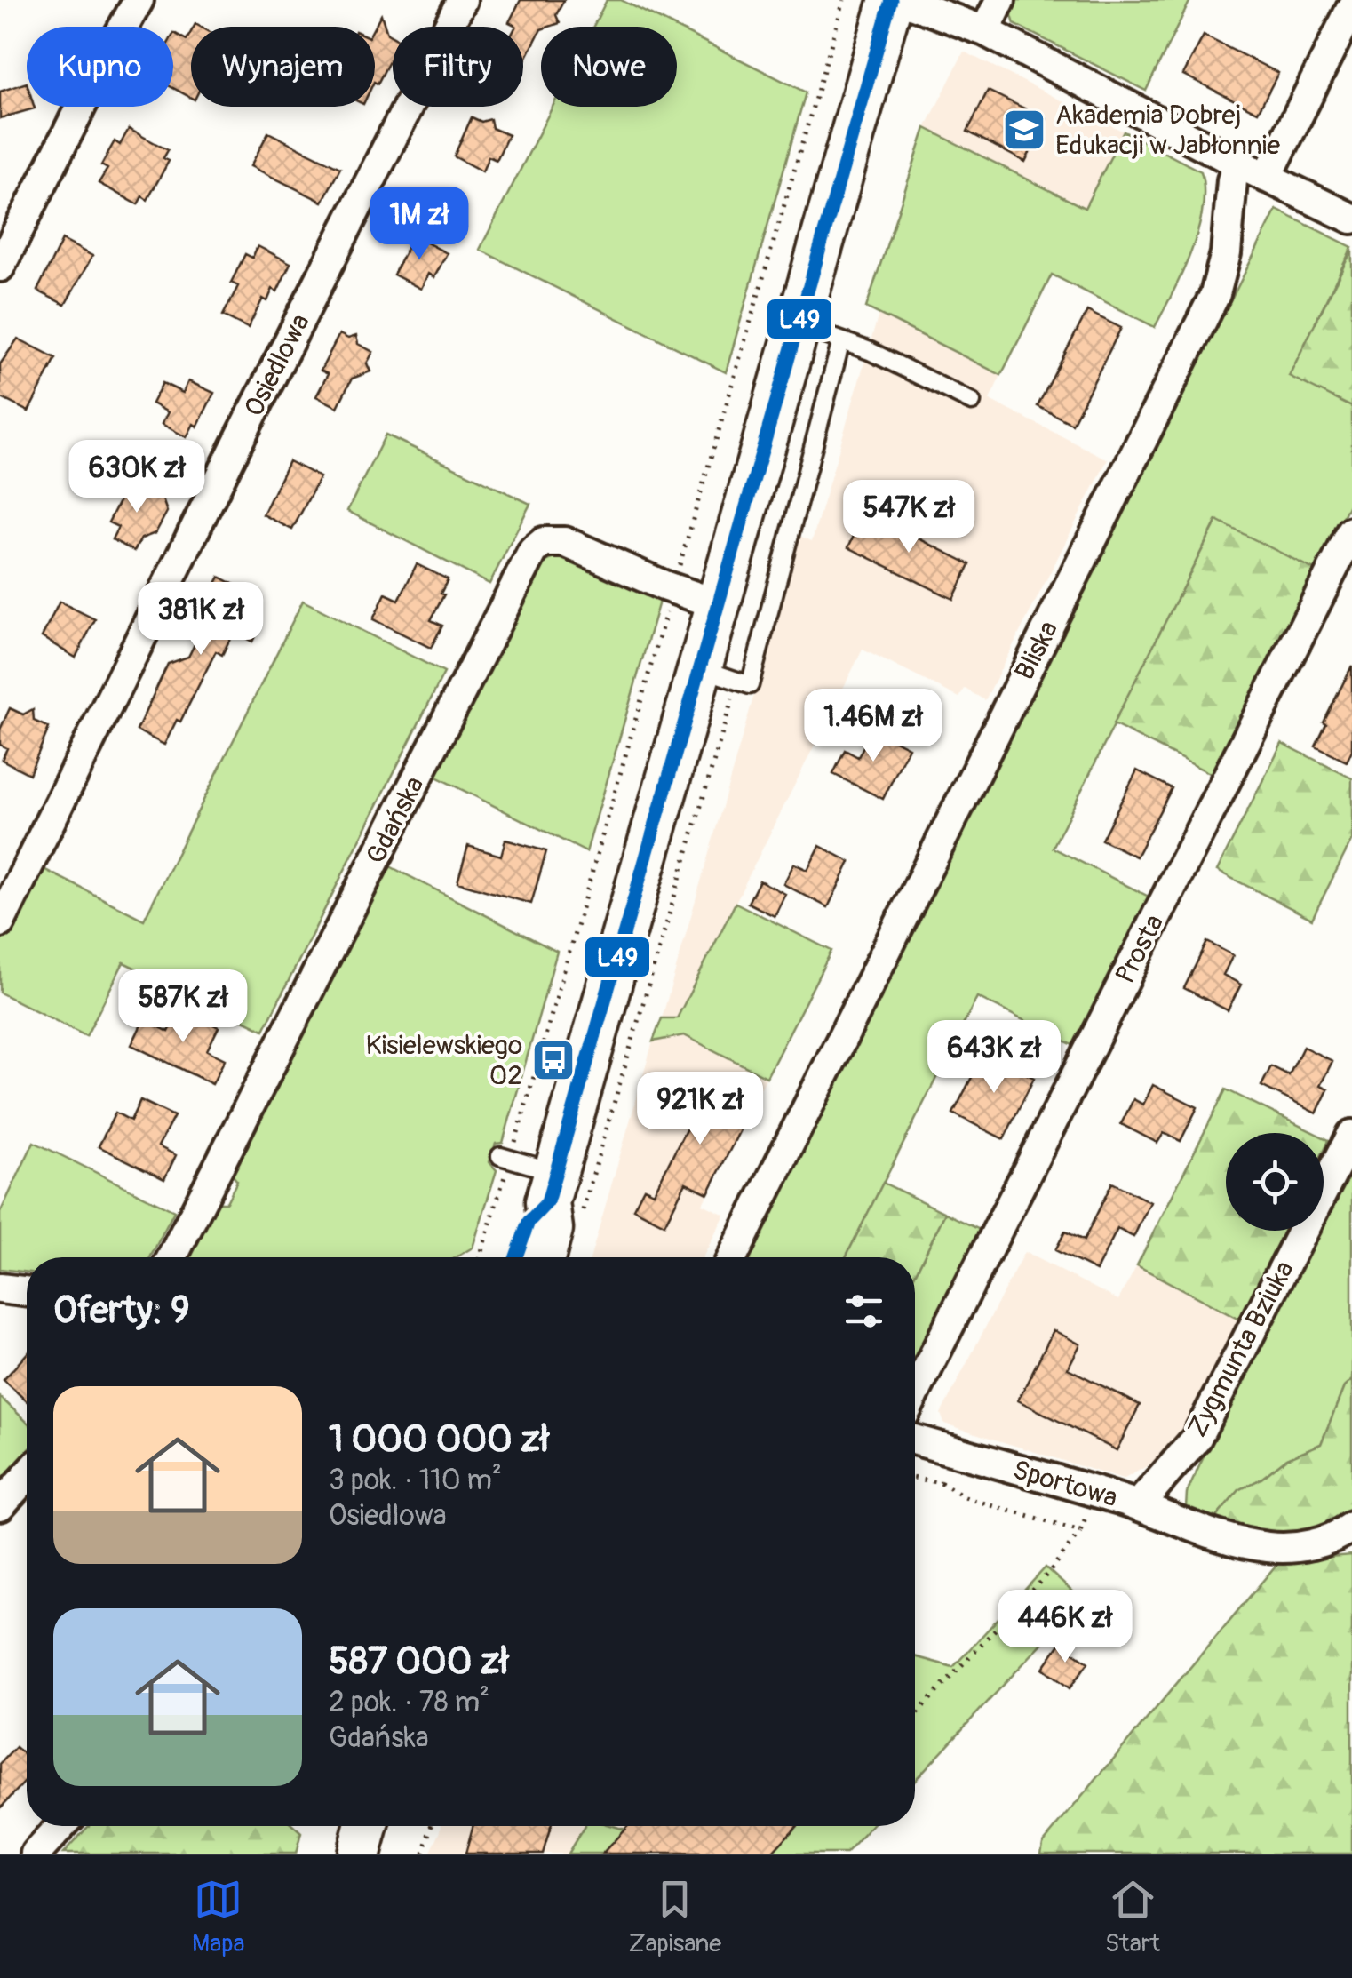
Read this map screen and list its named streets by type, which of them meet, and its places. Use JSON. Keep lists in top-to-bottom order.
{
  "streets": {
    "street": [
      "Osiedlowa",
      "Bliska",
      "Gdańska",
      "Prosta",
      "Zygmunta Bziuka",
      "Sportowa"
    ]
  },
  "crossings": [
    ["Zygmunta Bziuka", "Sportowa"]
  ],
  "places": {
    "school or university": ["Akademia Dobrej Edukacji w Jabłonnie"],
    "bus stop": ["Kisielewskiego 02"]
  },
  "lines": ["transit line L49"],
  "page": {
    "chip": [
      "Kupno",
      "Wynajem",
      "Filtry",
      "Nowe"
    ],
    "price": [
      "1M zł",
      "630K zł",
      "547K zł",
      "381K zł",
      "1.46M zł",
      "587K zł",
      "643K zł",
      "921K zł",
      "446K zł"
    ],
    "heading": "Oferty: 9",
    "list": [
      {
        "name": "1 000 000 zł",
        "note": "3 pok. · 110 m² · Osiedlowa"
      },
      {
        "name": "587 000 zł",
        "note": "2 pok. · 78 m² · Gdańska"
      }
    ],
    "tabs": ["Mapa", "Zapisane", "Start"]
  }
}
